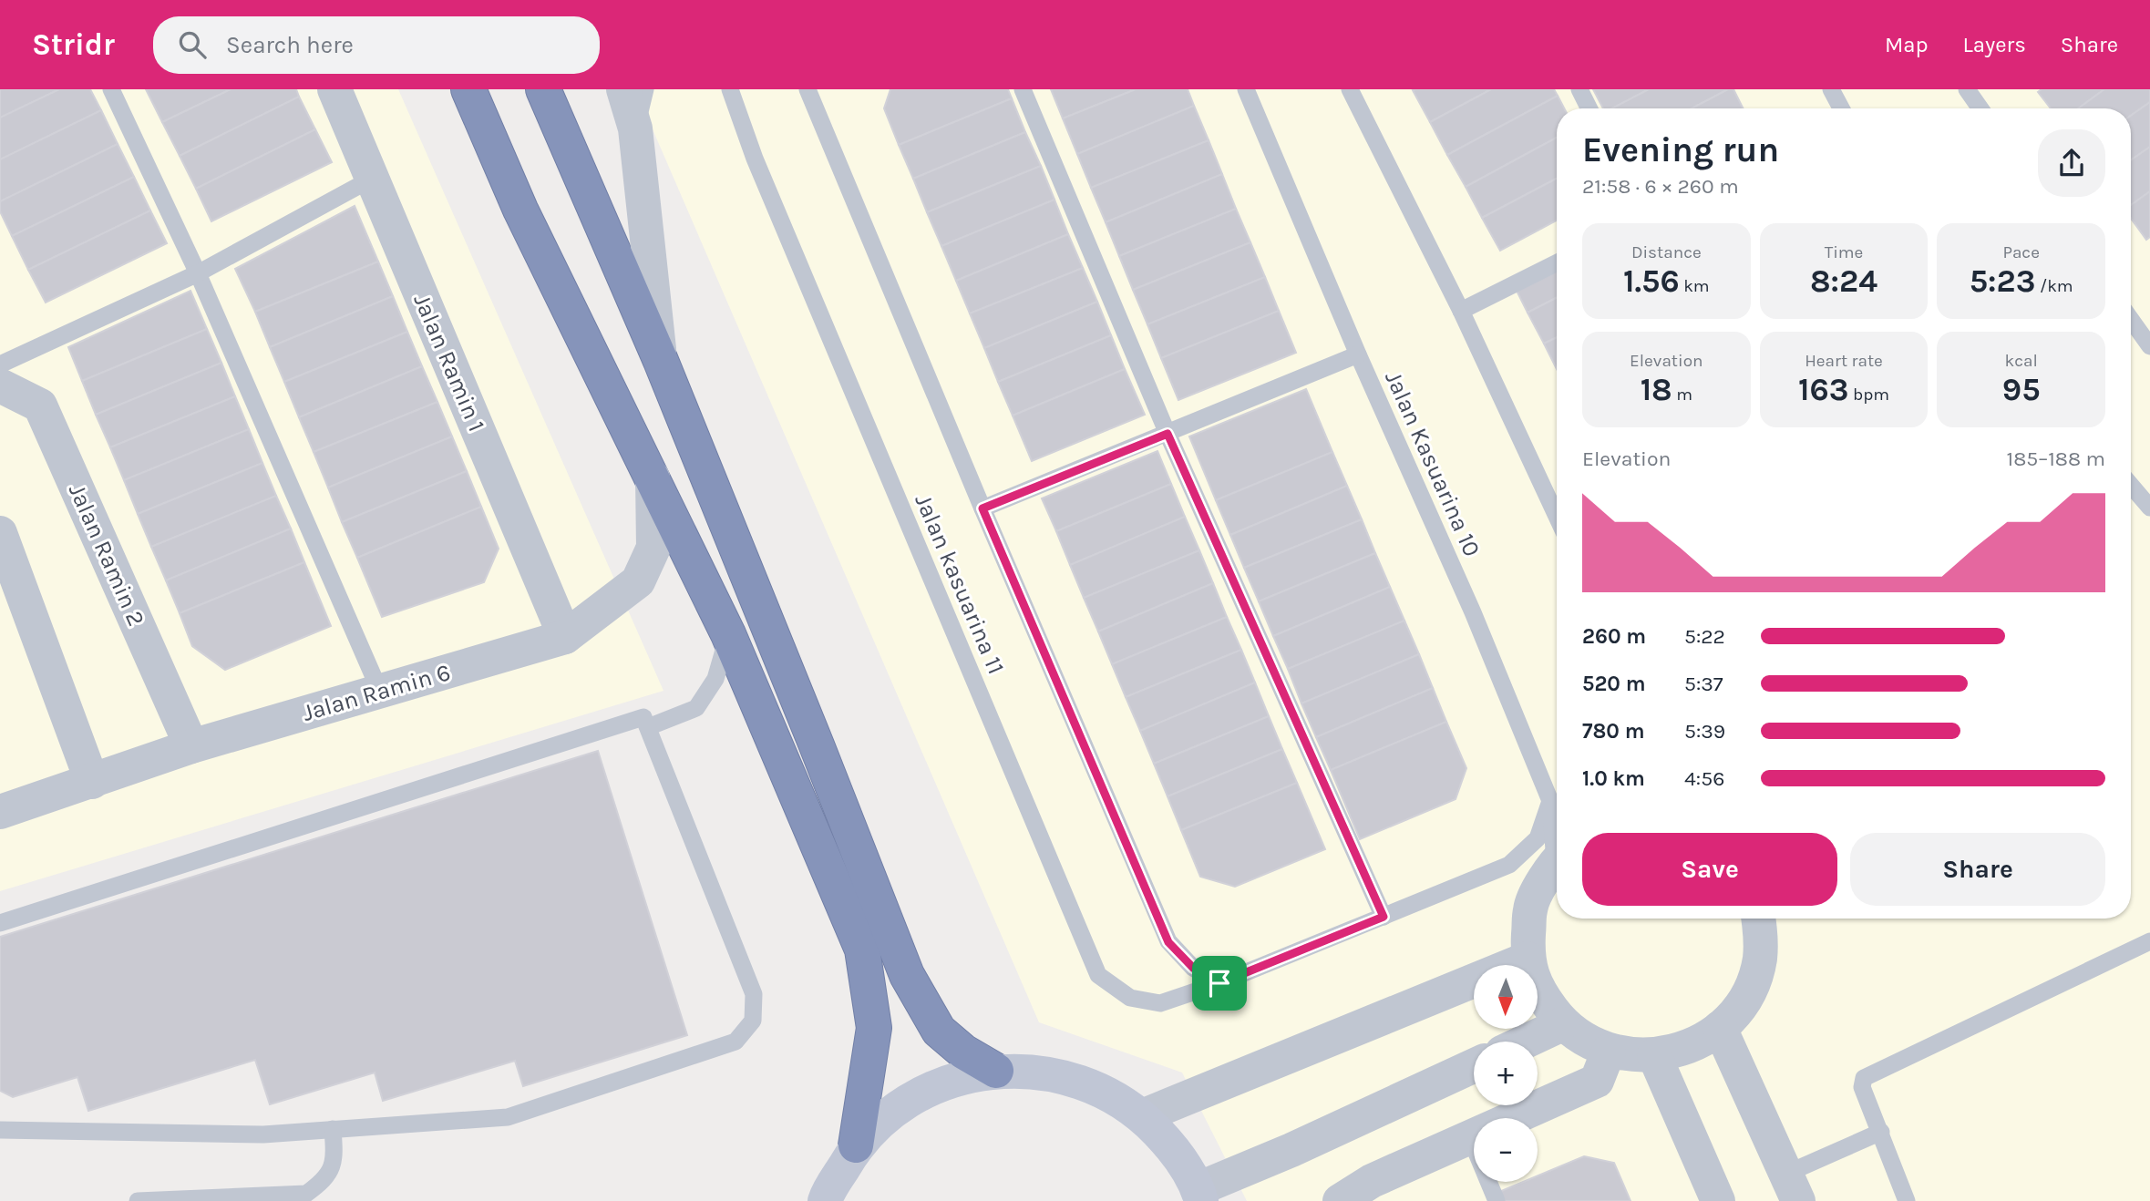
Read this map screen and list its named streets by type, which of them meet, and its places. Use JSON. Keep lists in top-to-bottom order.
{
  "streets": {
    "street": ["Jalan Ramin 1", "Jalan Ramin 2", "Jalan Ramin 6"],
    "lane": ["Jalan Kasuarina 10", "Jalan kasuarina 11"]
  },
  "crossings": [
    ["Jalan Ramin 1", "Jalan Ramin 6"],
    ["Jalan Kasuarina 10", "Jalan kasuarina 11"],
    ["Jalan Ramin 2", "Jalan Ramin 6"]
  ],
  "north": "bottom",
  "page": {
    "header": "Stridr",
    "search": "Search here",
    "nav": ["Map", "Layers", "Share"],
    "heading": ["Evening run", "21:58 · 6 × 260 m"],
    "stats": [
      ["Distance", "1.56 km"],
      ["Time", "8:24"],
      ["Pace", "5:23 /km"],
      ["Elevation", "18 m"],
      ["Heart rate", "163 bpm"],
      ["kcal", "95"]
    ],
    "chart": ["Elevation", "185–188 m"],
    "list": [
      {
        "name": "260 m",
        "note": "5:22"
      },
      {
        "name": "520 m",
        "note": "5:37"
      },
      {
        "name": "780 m",
        "note": "5:39"
      },
      {
        "name": "1.0 km",
        "note": "4:56"
      }
    ],
    "buttons": ["Save", "Share"],
    "map_buttons": ["+", "−"]
  }
}
